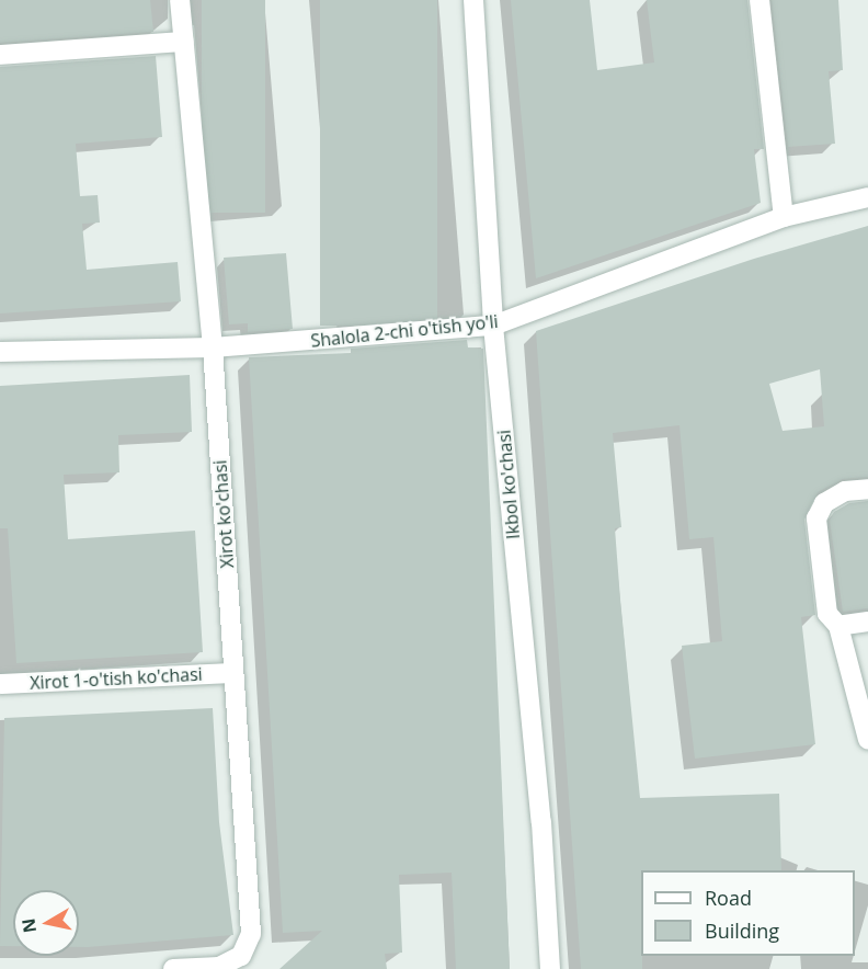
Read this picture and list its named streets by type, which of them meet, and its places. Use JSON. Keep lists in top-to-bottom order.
{
  "streets": {
    "street": [
      "Shalola 2-chi o'tish yo'li",
      "Ikbol ko'chasi",
      "Xirot ko'chasi",
      "Xirot 1-o'tish ko'chasi"
    ]
  },
  "crossings": [
    ["Shalola 2-chi o'tish yo'li", "Ikbol ko'chasi"],
    ["Shalola 2-chi o'tish yo'li", "Xirot ko'chasi"],
    ["Xirot ko'chasi", "Xirot 1-o'tish ko'chasi"]
  ],
  "legend": ["Road", "Building"],
  "north": "left"
}
